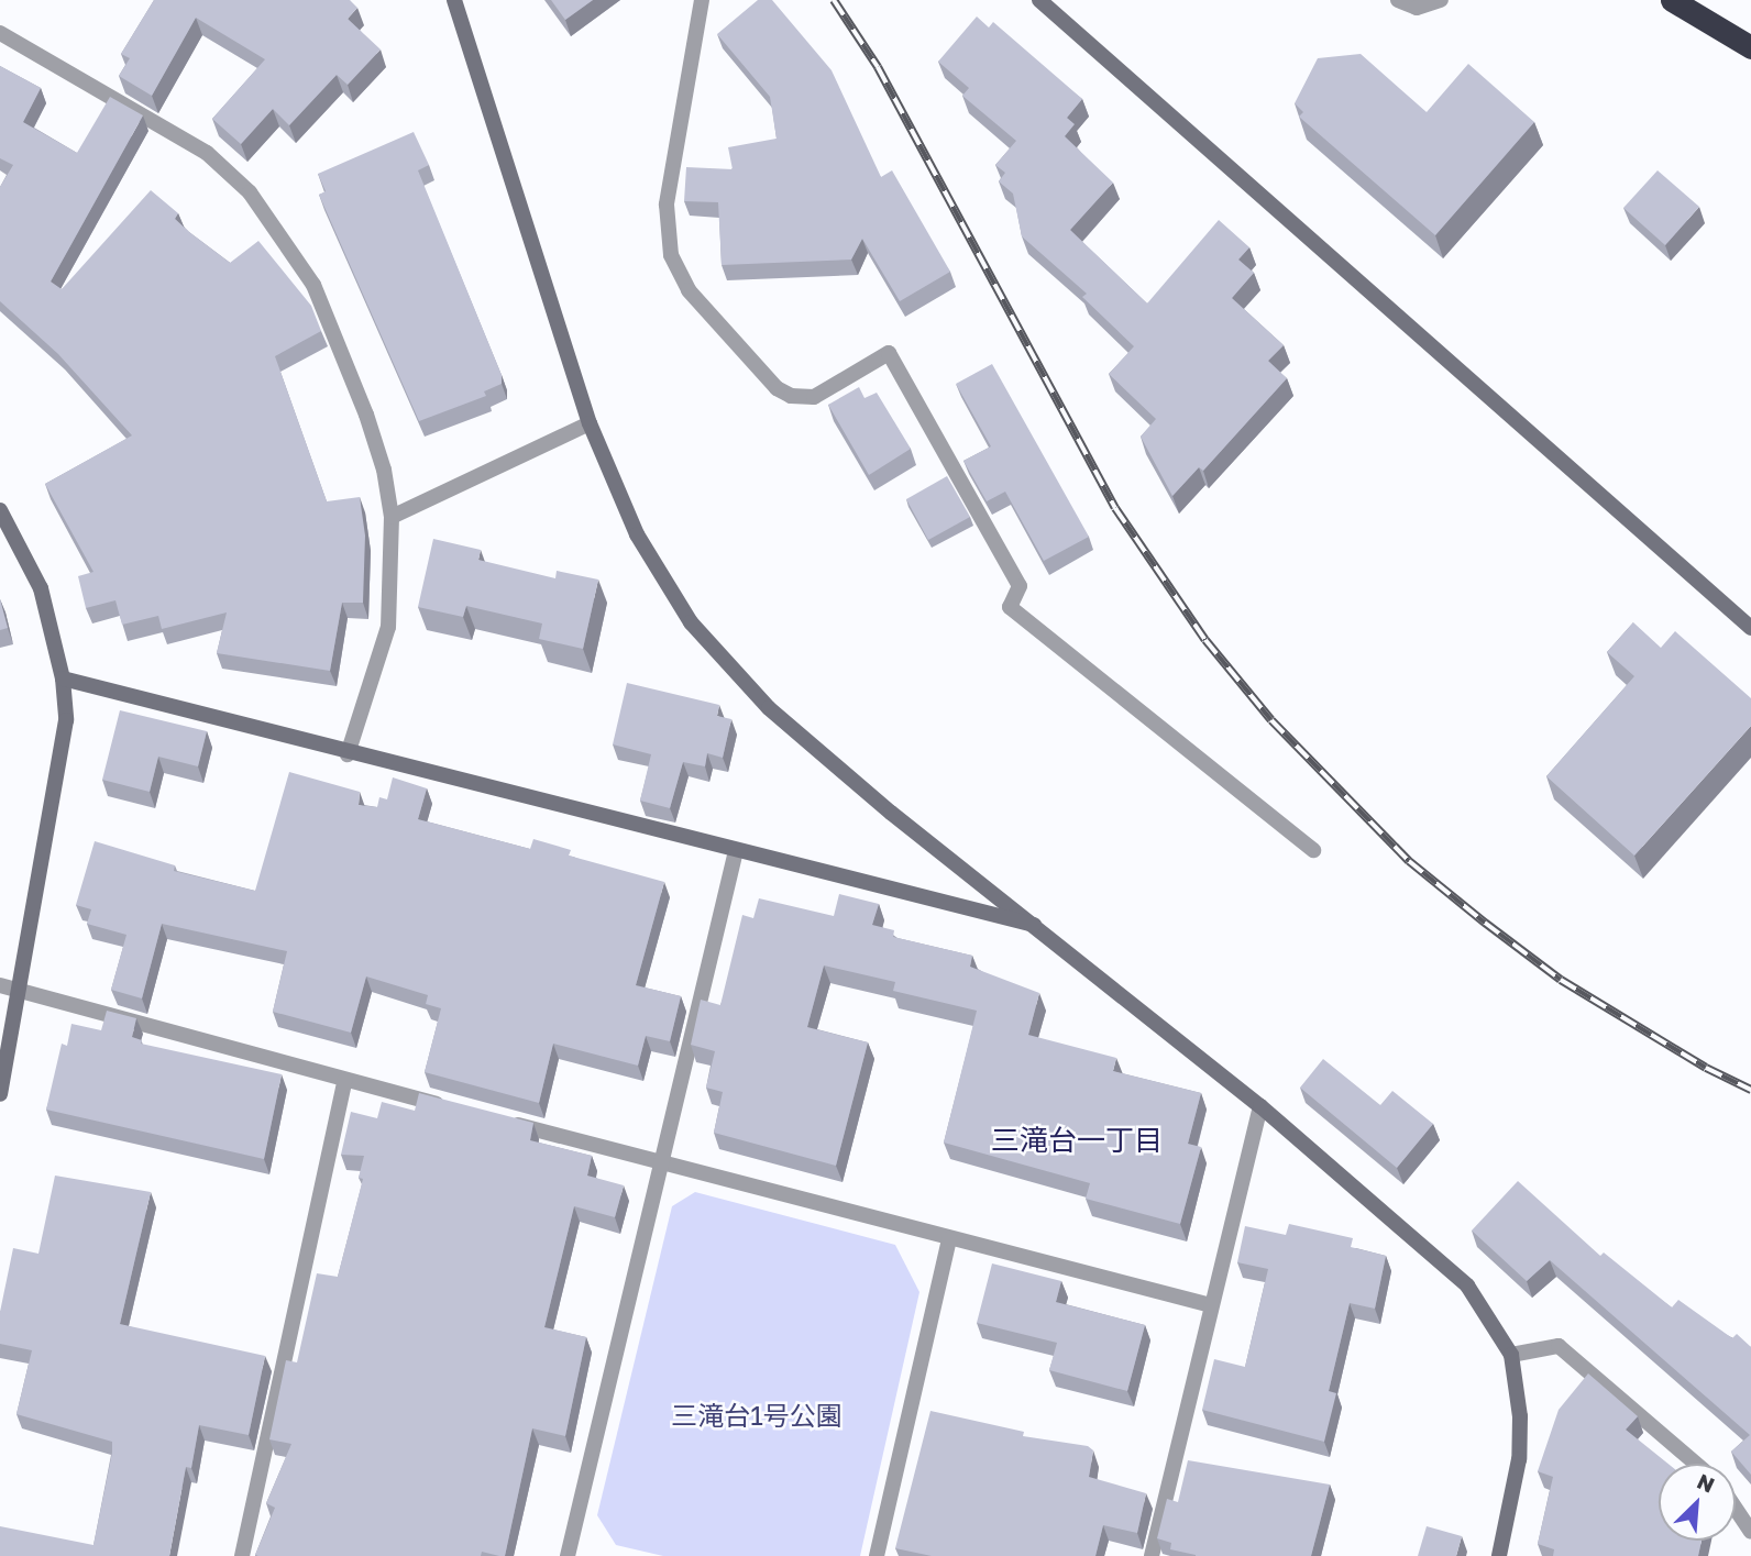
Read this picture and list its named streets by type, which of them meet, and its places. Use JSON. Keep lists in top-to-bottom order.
{
  "districts": ["三滝台一丁目"],
  "parks": ["三滝台1号公園"],
  "north": "top right"
}
